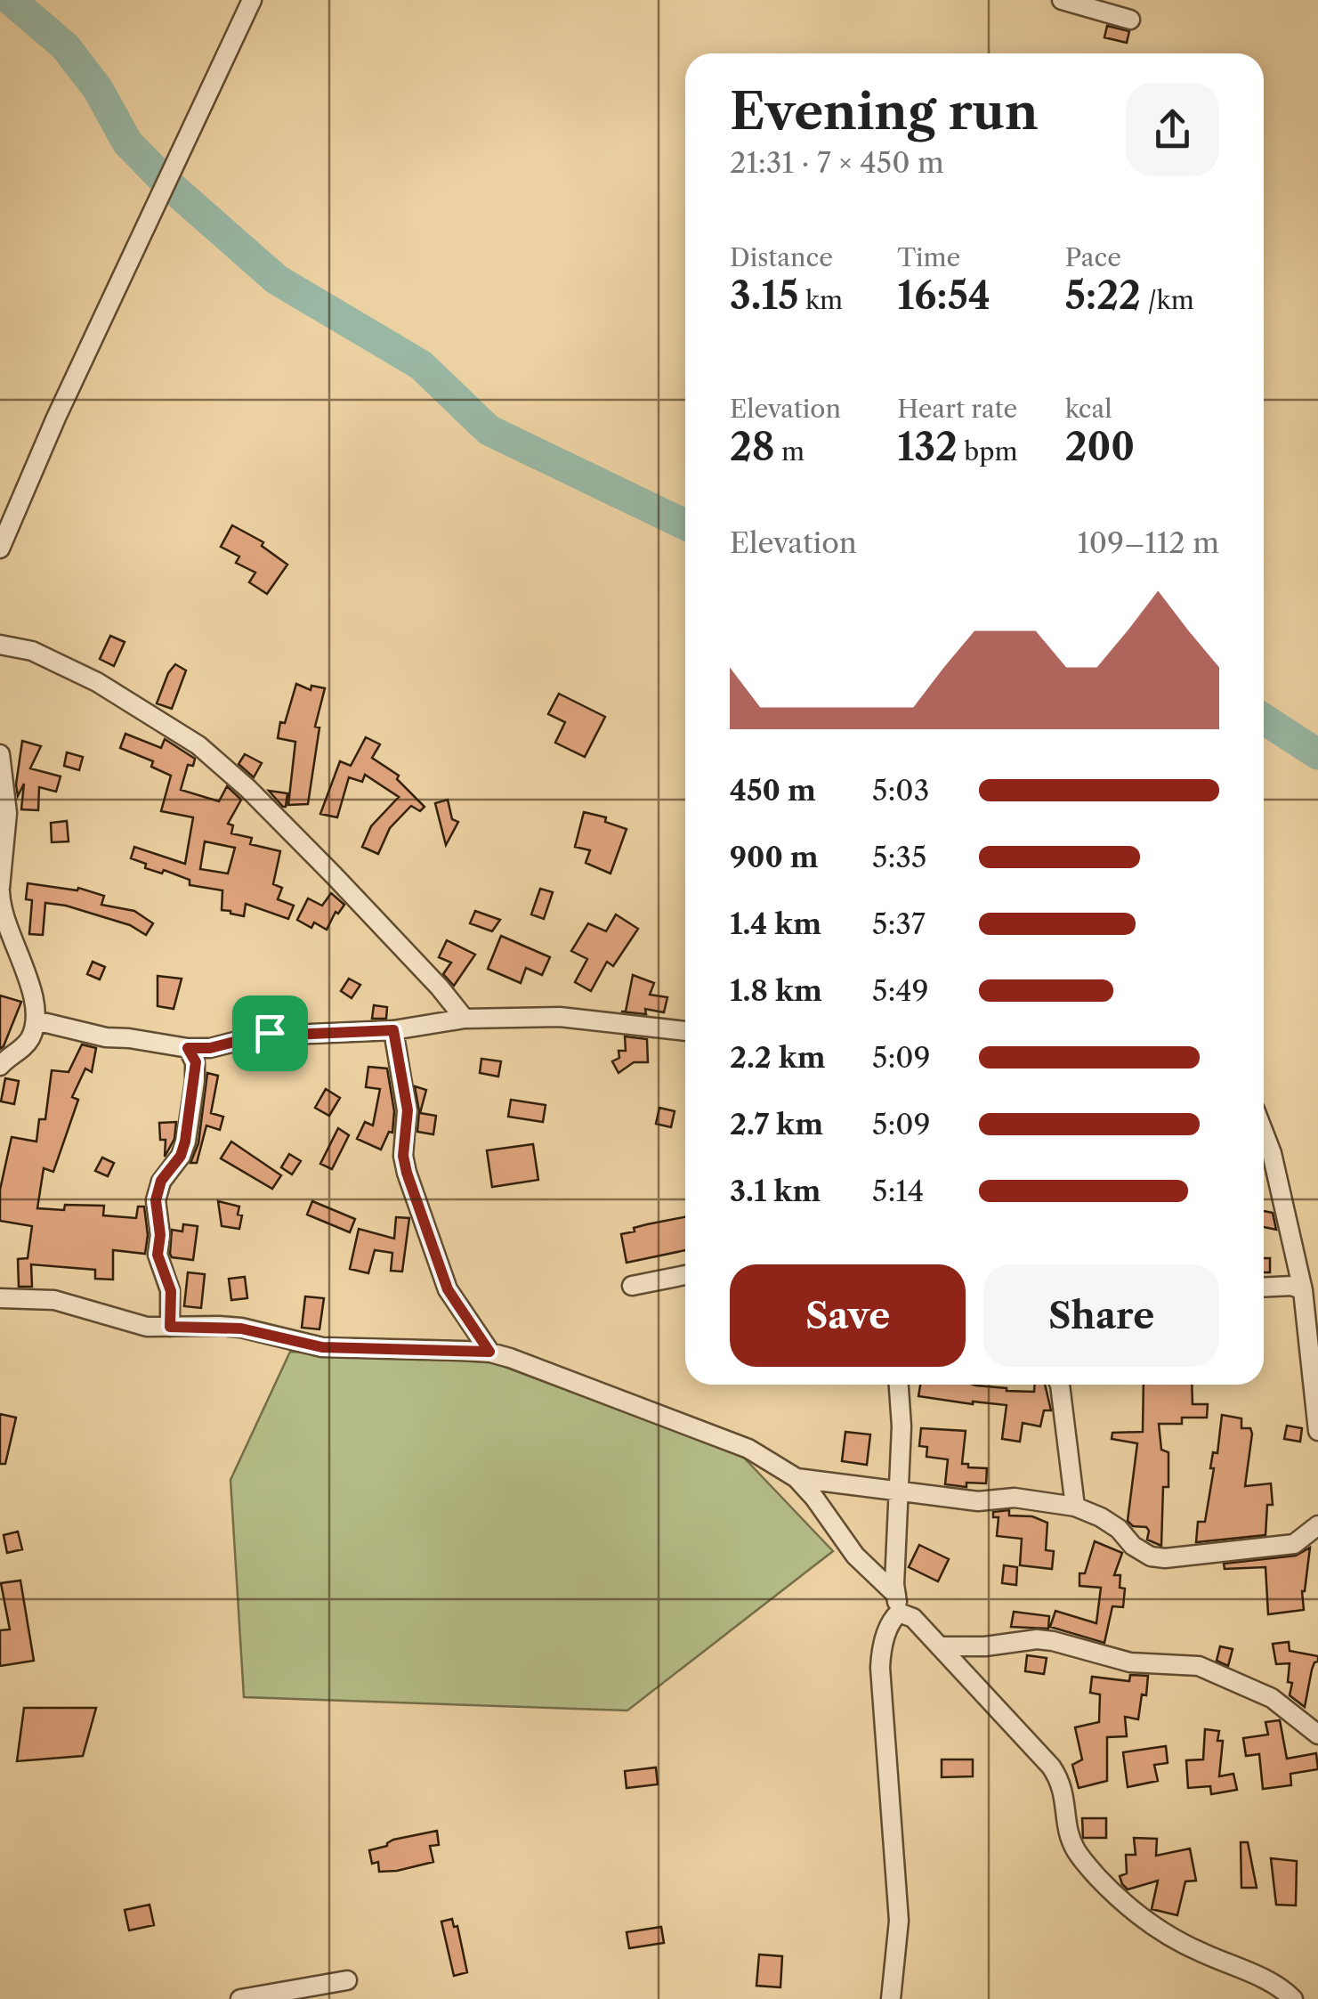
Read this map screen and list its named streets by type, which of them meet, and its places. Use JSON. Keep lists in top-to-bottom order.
{
  "page": {
    "heading": ["Evening run", "21:31 · 7 × 450 m"],
    "stats": [
      ["Distance", "3.15 km"],
      ["Time", "16:54"],
      ["Pace", "5:22 /km"],
      ["Elevation", "28 m"],
      ["Heart rate", "132 bpm"],
      ["kcal", "200"]
    ],
    "chart": ["Elevation", "109–112 m"],
    "list": [
      {
        "name": "450 m",
        "note": "5:03"
      },
      {
        "name": "900 m",
        "note": "5:35"
      },
      {
        "name": "1.4 km",
        "note": "5:37"
      },
      {
        "name": "1.8 km",
        "note": "5:49"
      },
      {
        "name": "2.2 km",
        "note": "5:09"
      },
      {
        "name": "2.7 km",
        "note": "5:09"
      },
      {
        "name": "3.1 km",
        "note": "5:14"
      }
    ],
    "buttons": ["Save", "Share"]
  }
}
